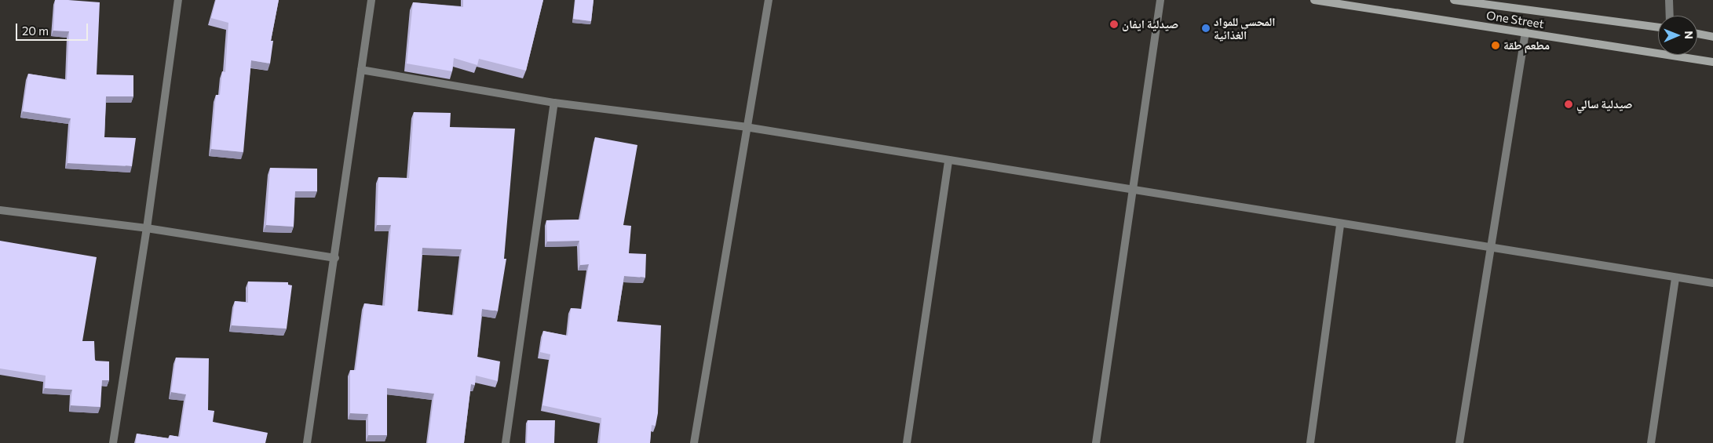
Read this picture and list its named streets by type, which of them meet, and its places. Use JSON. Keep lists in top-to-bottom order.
{
  "streets": {
    "street": ["One Street"]
  },
  "places": [
    "صيدلية ايفان",
    "المحسي للمواد الغذائية",
    "مطعم طقة",
    "صيدلية سالي"
  ],
  "scale_bar": "20 m",
  "north": "right"
}
